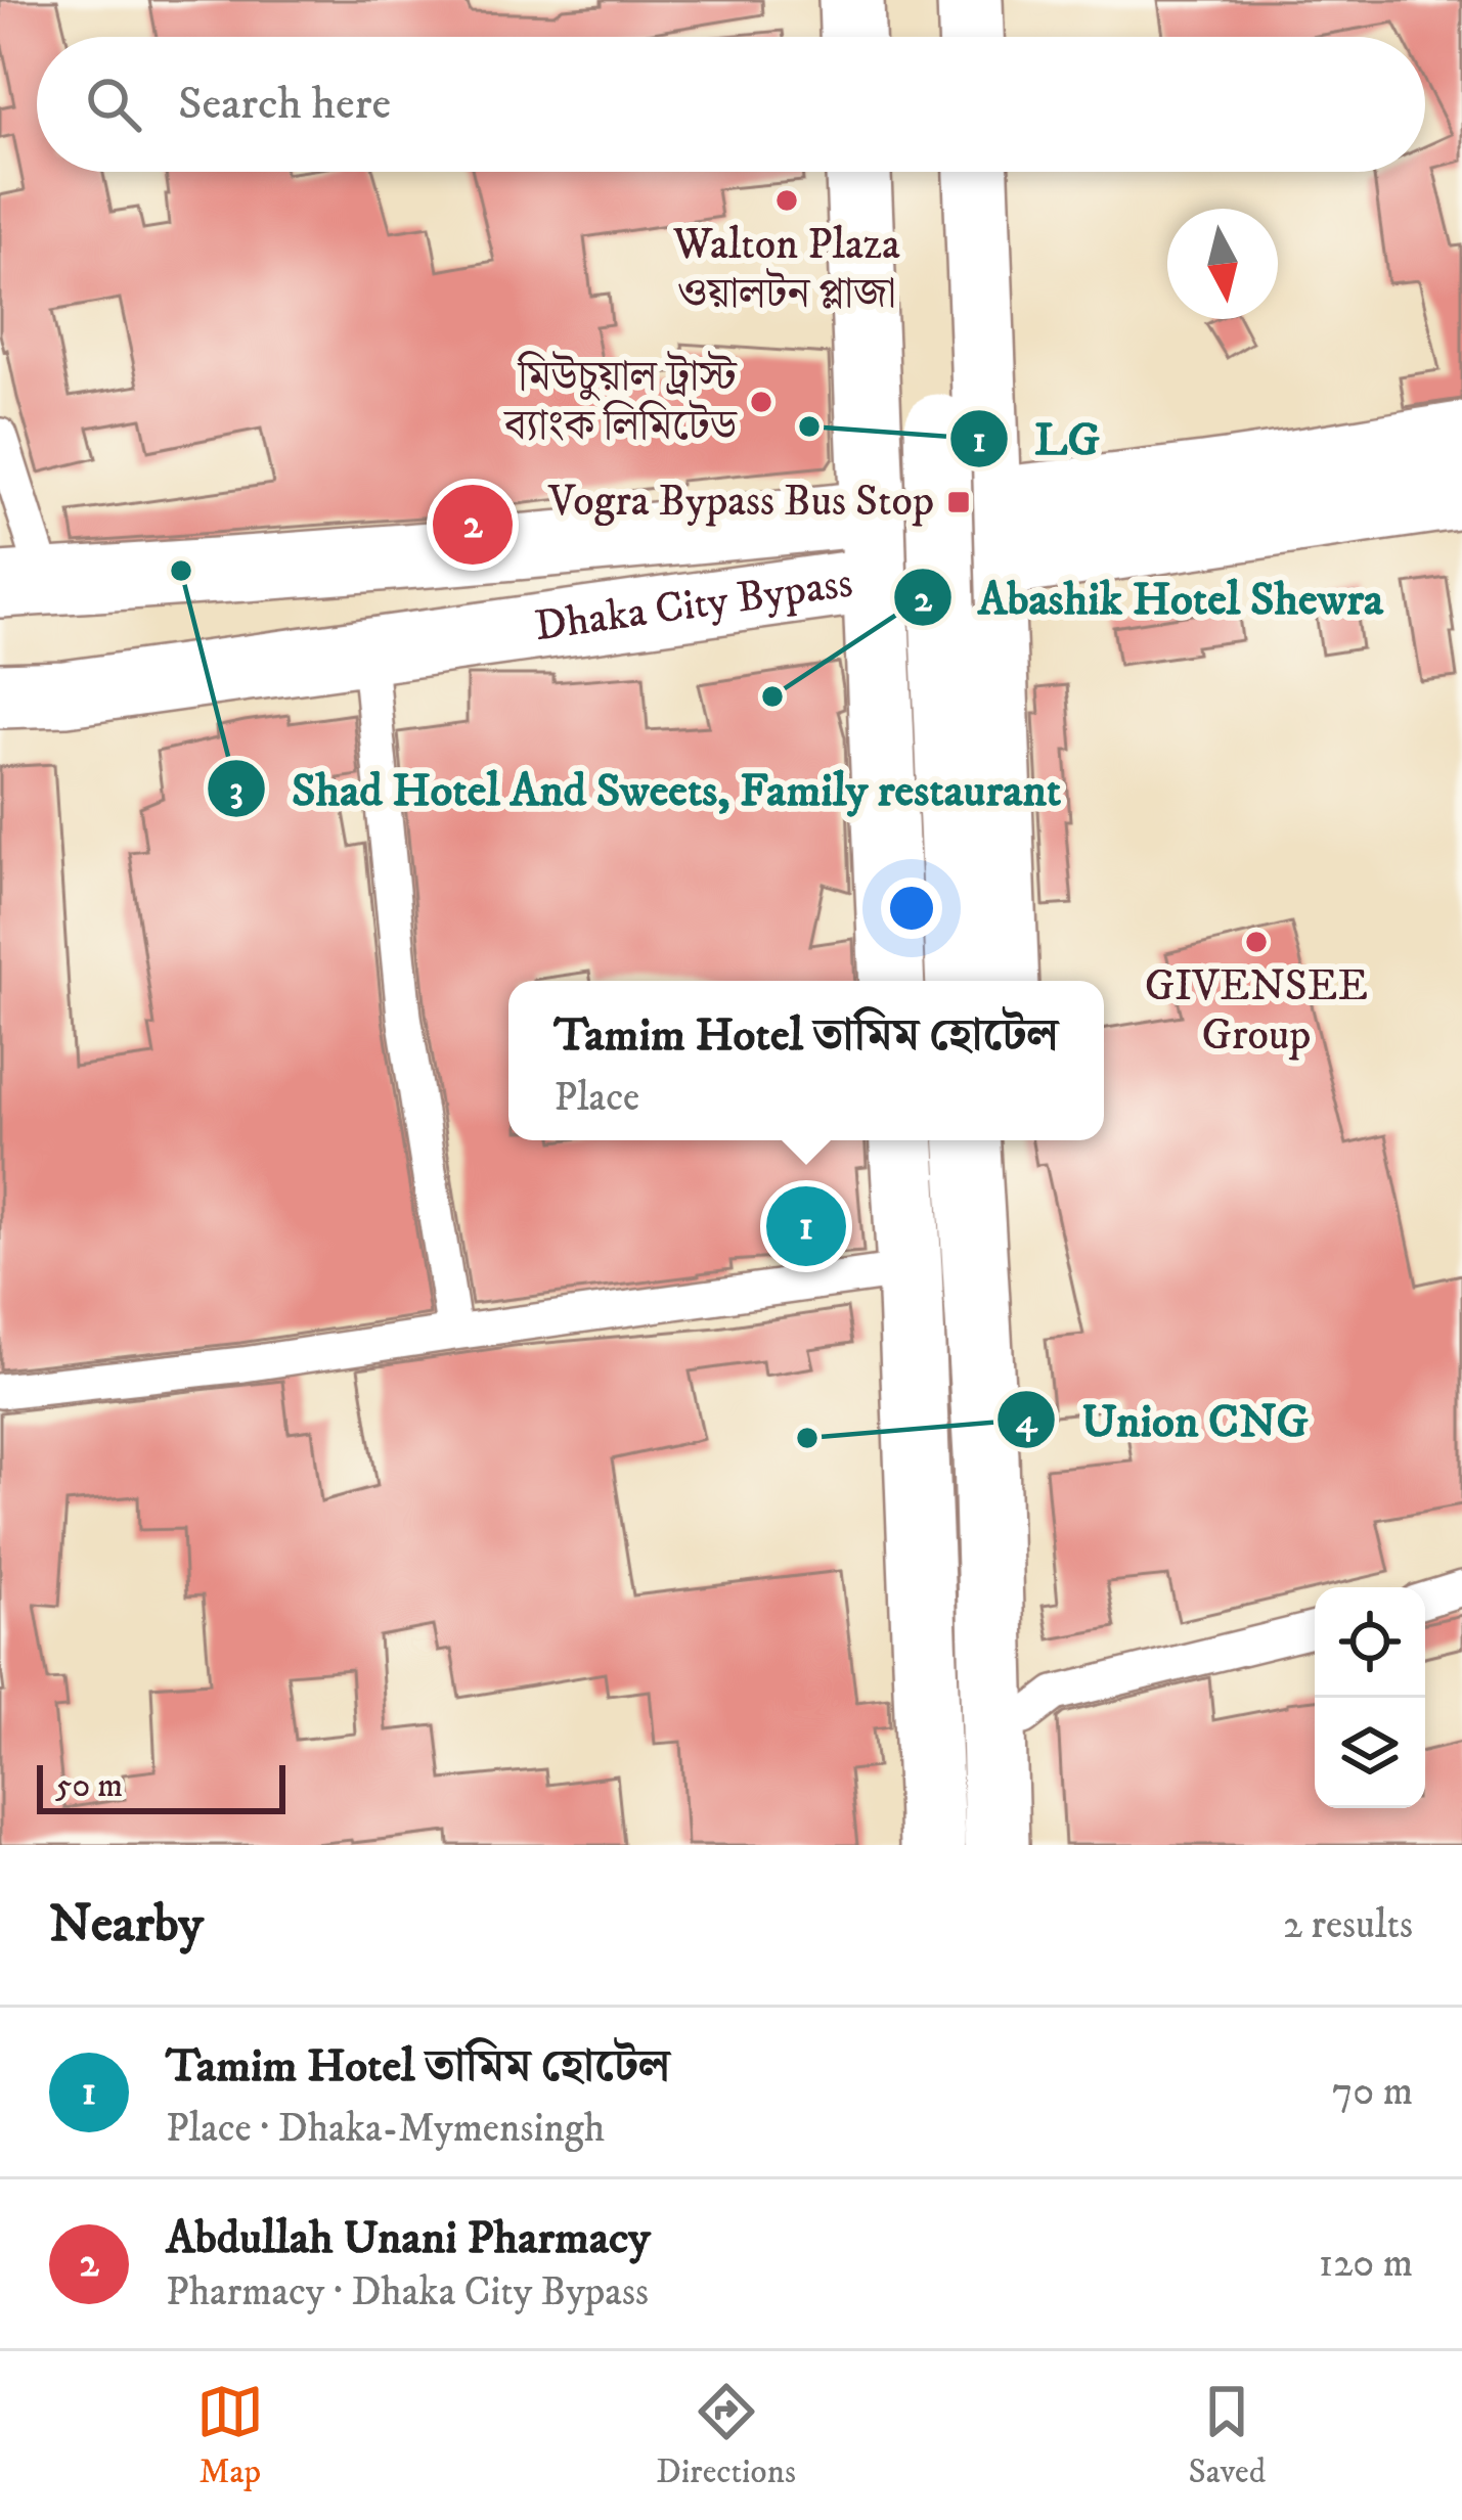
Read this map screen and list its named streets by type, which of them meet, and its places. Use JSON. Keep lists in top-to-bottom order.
{
  "streets": {
    "highway": ["Dhaka City Bypass"]
  },
  "places": {
    "other": [
      "Walton Plaza ওয়ালটন প্লাজা",
      "মিউচুয়াল ট্রাস্ট ব্যাংক লিমিটেড",
      "LG",
      "Shad Hotel And Sweets, Family restaurant",
      "Abashik Hotel Shewra",
      "GIVENSEE Group",
      "Union CNG"
    ],
    "transit": ["Vogra Bypass Bus Stop"]
  },
  "scale_bar": "50 m",
  "north": "bottom",
  "page": {
    "search": "Search here",
    "pins": ["2", "1"],
    "popup": ["Tamim Hotel তামিম হোটেল", "Place"],
    "scale": "50 m",
    "heading": ["Nearby", "2 results"],
    "list": [
      {
        "mark": "1",
        "name": "Tamim Hotel তামিম হোটেল",
        "note": "Place · Dhaka-Mymensingh",
        "value": "70 m"
      },
      {
        "mark": "2",
        "name": "Abdullah Unani Pharmacy",
        "note": "Pharmacy · Dhaka City Bypass",
        "value": "120 m"
      }
    ],
    "nav": ["Map", "Directions", "Saved"]
  }
}
